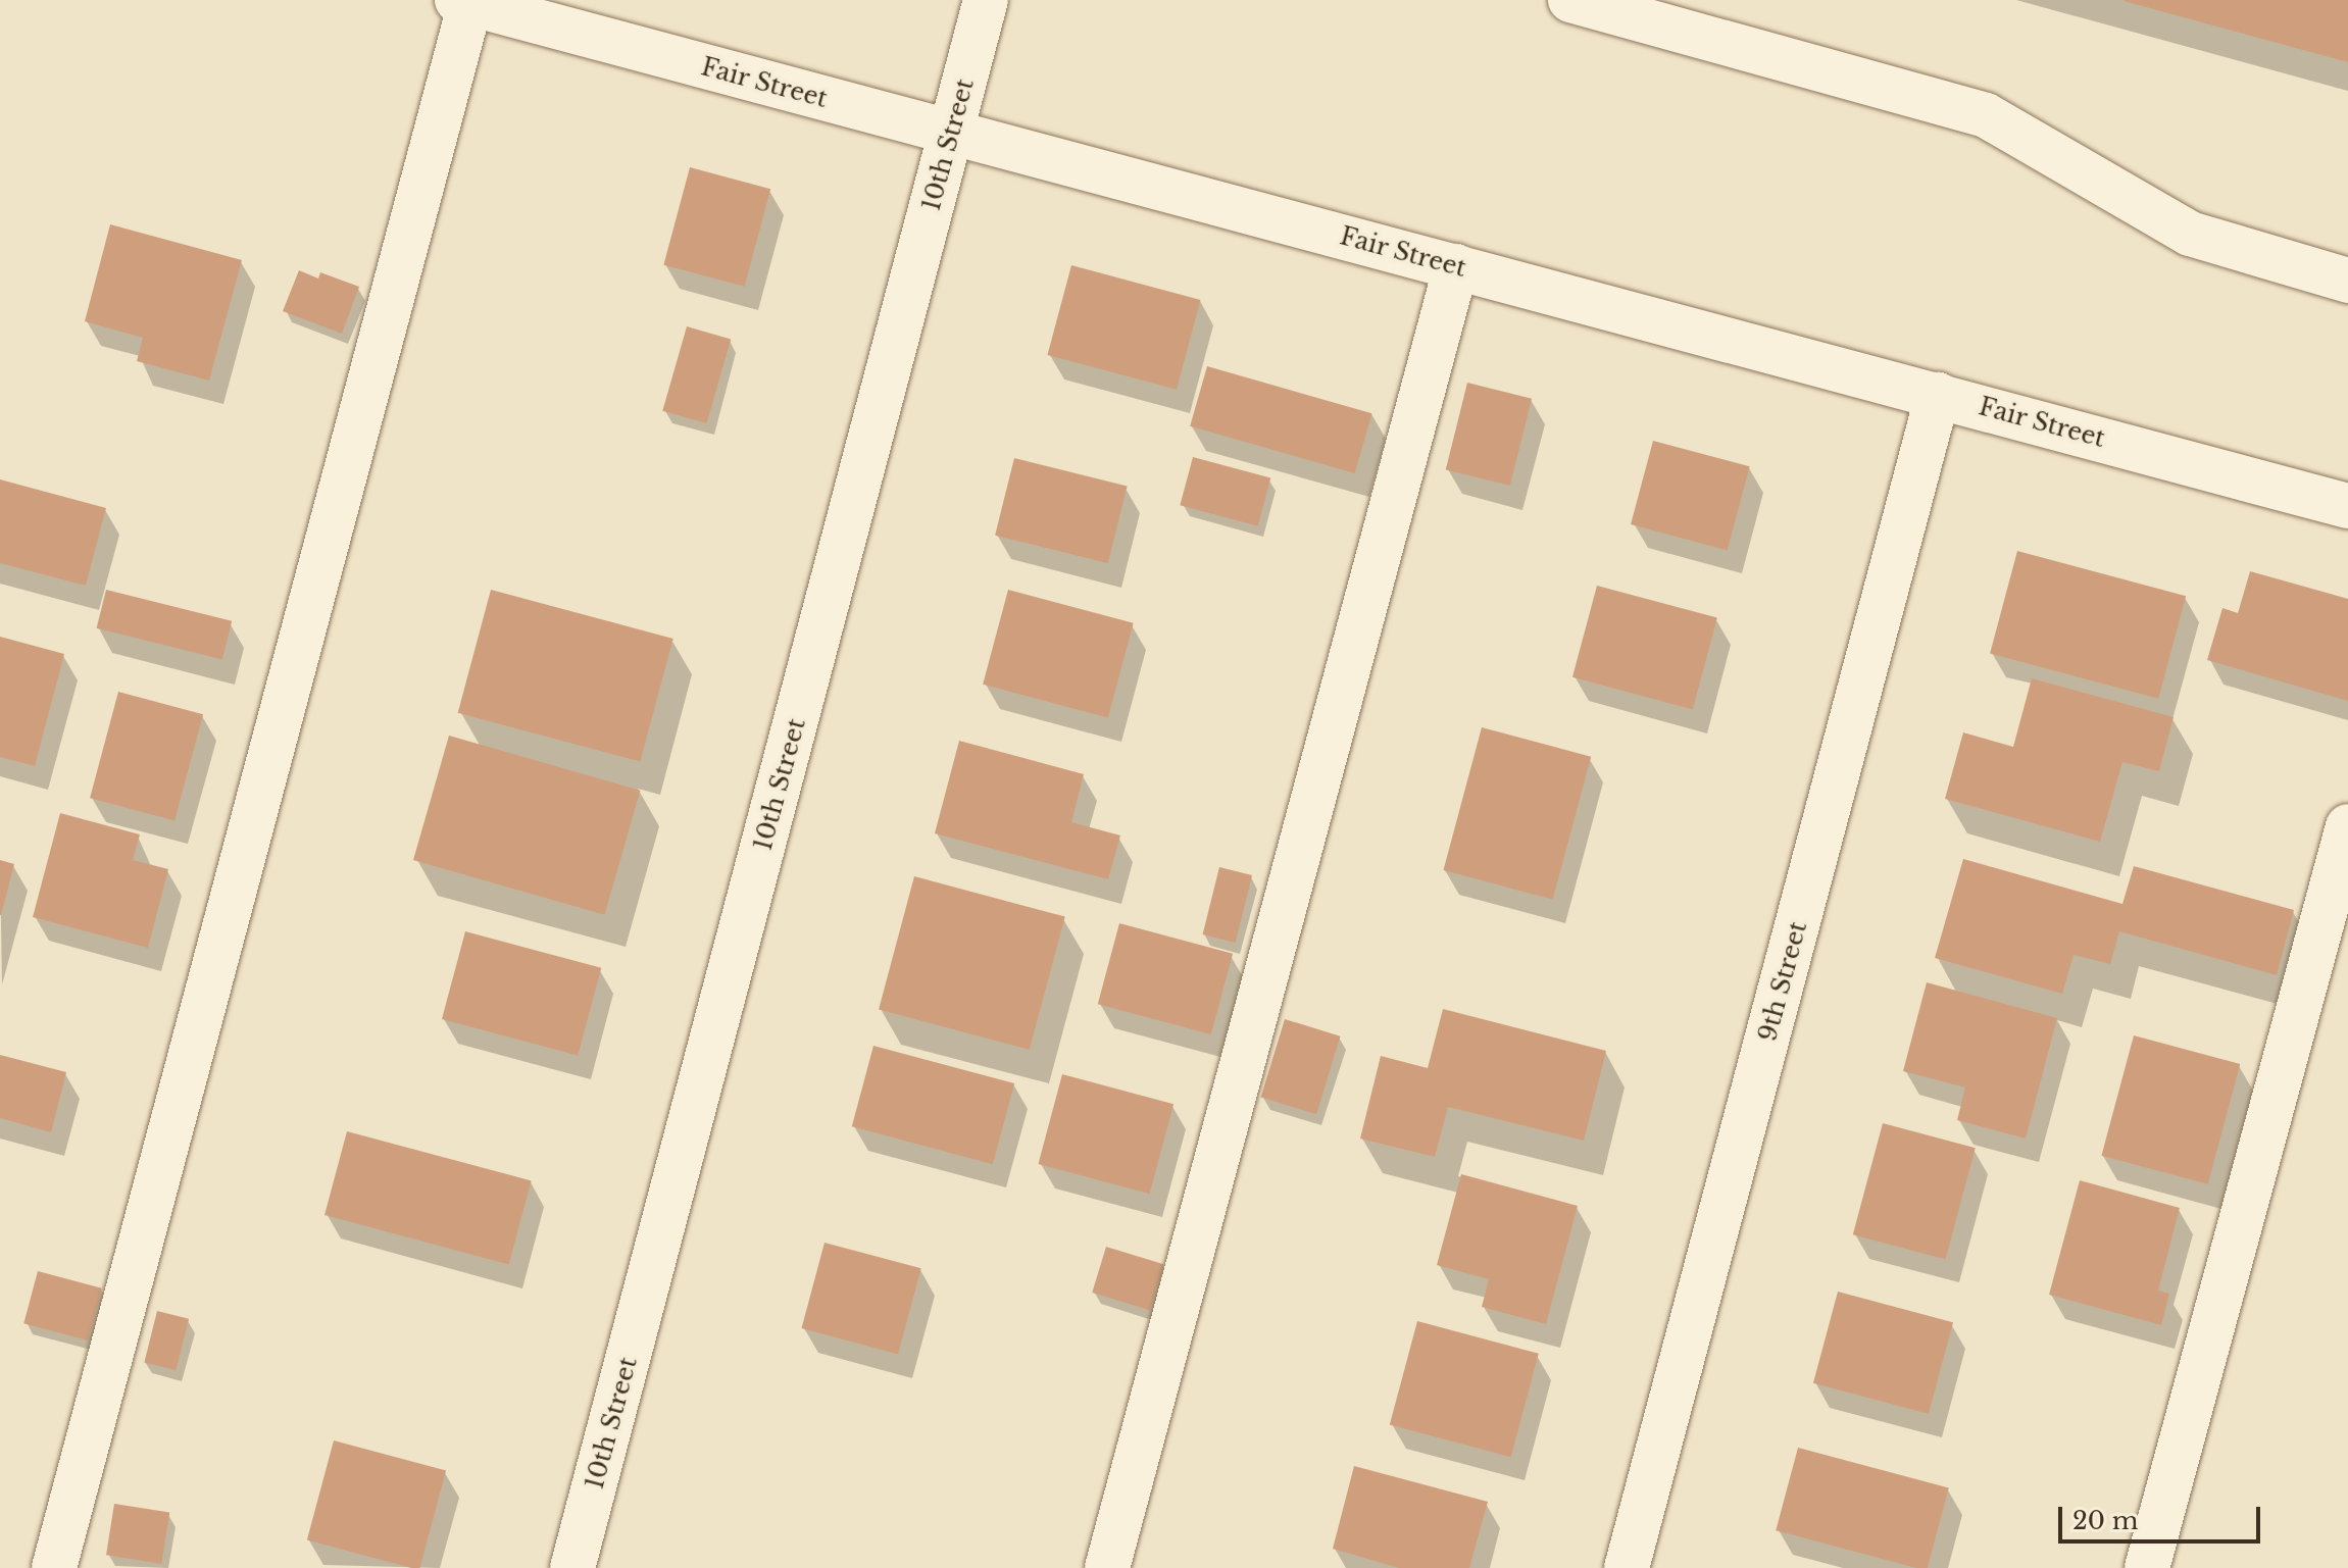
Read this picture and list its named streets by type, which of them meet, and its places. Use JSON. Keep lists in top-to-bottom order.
{
  "streets": {
    "street": ["Fair Street", "10th Street", "9th Street"]
  },
  "crossings": [
    ["Fair Street", "10th Street"],
    ["Fair Street", "9th Street"]
  ],
  "scale_bar": "20 m"
}
